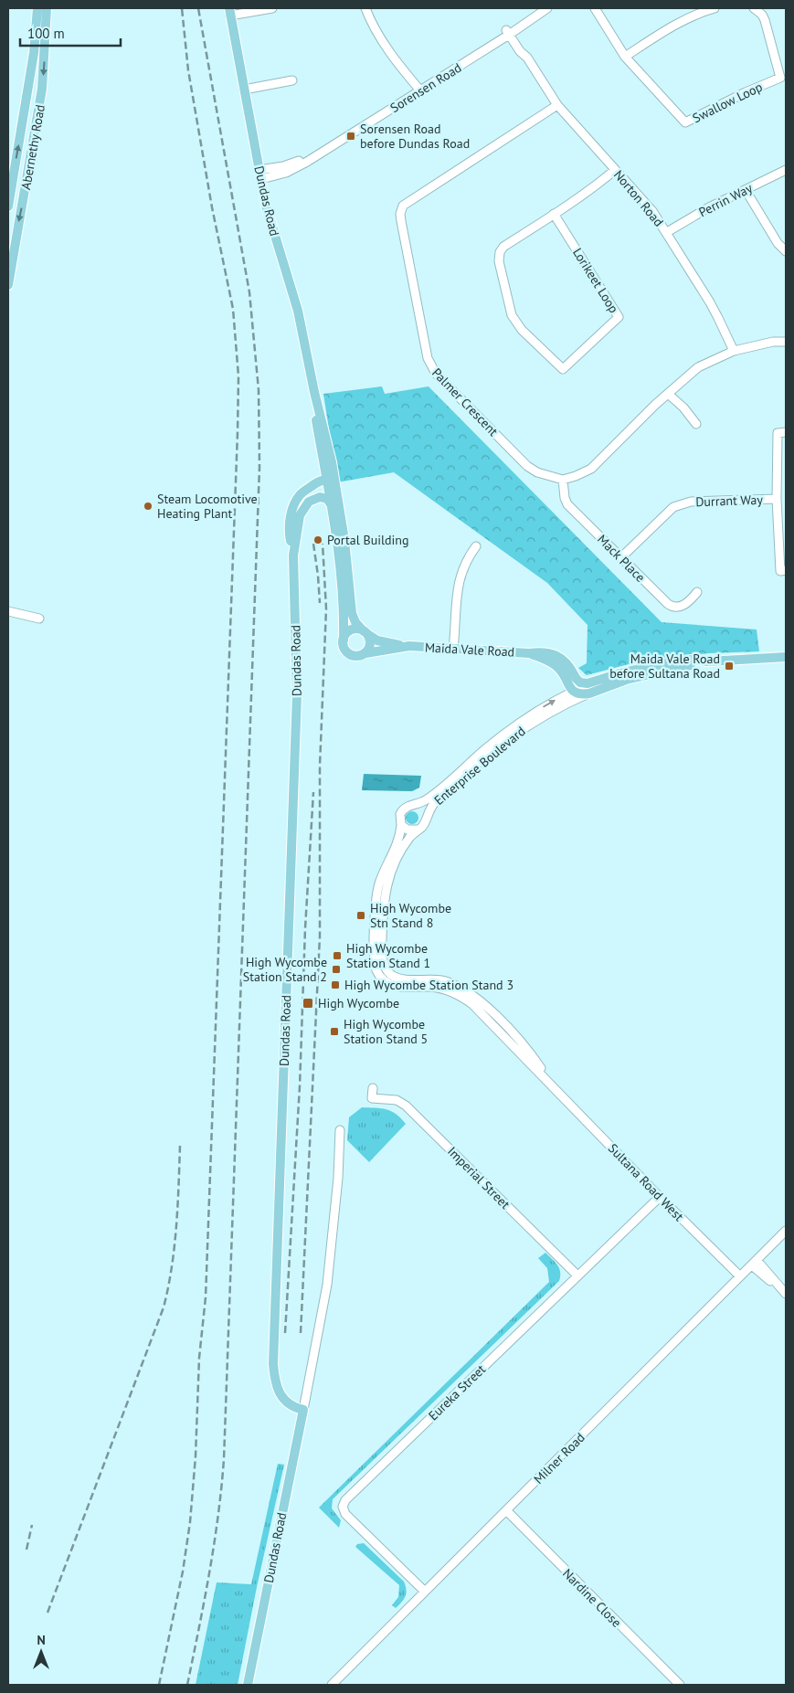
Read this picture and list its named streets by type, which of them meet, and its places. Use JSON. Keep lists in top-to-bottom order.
{
  "streets": {
    "main road": ["Abernethy Road", "Dundas Road", "Maida Vale Road"],
    "street": [
      "Sorensen Road",
      "Swallow Loop",
      "Norton Road",
      "Perrin Way",
      "Lorikeet Loop",
      "Palmer Crescent",
      "Durrant Way",
      "Mack Place",
      "Enterprise Boulevard",
      "Imperial Street",
      "Sultana Road West",
      "Eureka Street",
      "Milner Road",
      "Nardine Close"
    ]
  },
  "crossings": [
    ["Sorensen Road", "Norton Road"],
    ["Sorensen Road", "Dundas Road"],
    ["Norton Road", "Perrin Way"],
    ["Norton Road", "Lorikeet Loop"],
    ["Norton Road", "Palmer Crescent"],
    ["Palmer Crescent", "Mack Place"],
    ["Durrant Way", "Mack Place"],
    ["Maida Vale Road", "Enterprise Boulevard"],
    ["Enterprise Boulevard", "Sultana Road West"],
    ["Imperial Street", "Eureka Street"],
    ["Sultana Road West", "Eureka Street"],
    ["Sultana Road West", "Milner Road"],
    ["Eureka Street", "Milner Road"],
    ["Milner Road", "Nardine Close"]
  ],
  "places": {
    "transit": [
      "Sorensen Road before Dundas Road",
      "Maida Vale Road before Sultana Road",
      "High Wycombe Stn Stand 8",
      "High Wycombe Station Stand 1",
      "High Wycombe Station Stand 2",
      "High Wycombe Station Stand 3",
      "High Wycombe",
      "High Wycombe Station Stand 5"
    ],
    "other": ["Steam Locomotive Heating Plant", "Portal Building"]
  },
  "scale_bar": "100 m",
  "north": "top"
}
